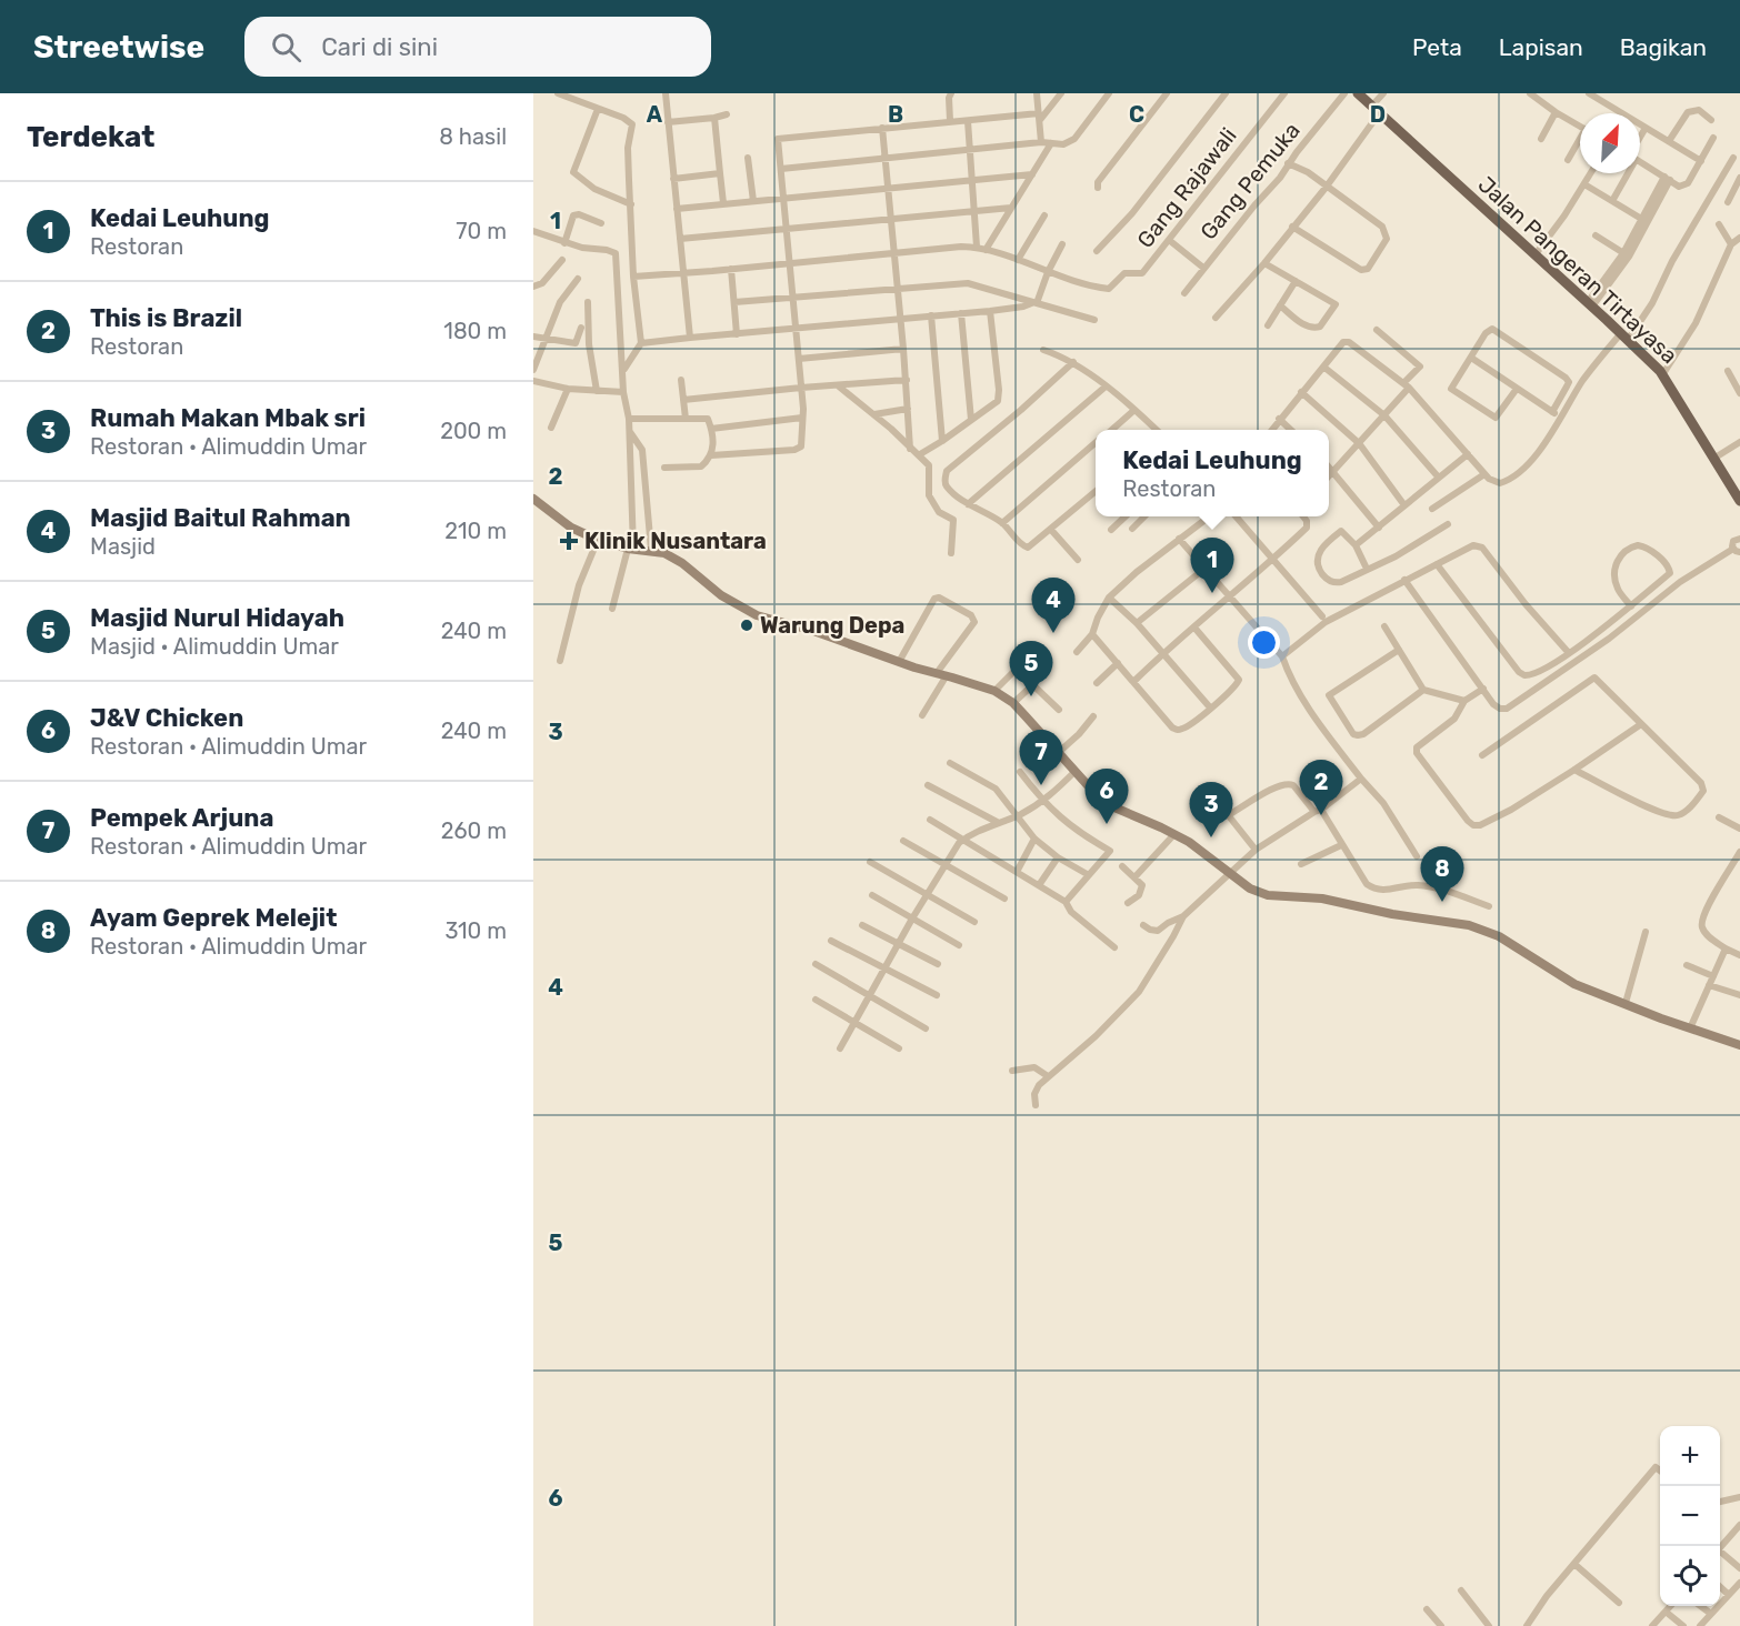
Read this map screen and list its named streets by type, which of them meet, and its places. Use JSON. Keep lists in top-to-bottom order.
{
  "streets": {
    "main road": ["Jalan Pangeran Tirtayasa"],
    "street": ["Gang Pemuka", "Gang Rajawali"]
  },
  "places": {
    "health": ["Klinik Nusantara"],
    "other": ["Warung Depa"]
  },
  "north": "top right",
  "page": {
    "header": "Streetwise",
    "search": "Cari di sini",
    "nav": ["Peta", "Lapisan", "Bagikan"],
    "heading": ["Terdekat", "8 hasil"],
    "list": [
      {
        "mark": "1",
        "name": "Kedai Leuhung",
        "note": "Restoran",
        "value": "70 m"
      },
      {
        "mark": "2",
        "name": "This is Brazil",
        "note": "Restoran",
        "value": "180 m"
      },
      {
        "mark": "3",
        "name": "Rumah Makan Mbak sri",
        "note": "Restoran · Alimuddin Umar",
        "value": "200 m"
      },
      {
        "mark": "4",
        "name": "Masjid Baitul Rahman",
        "note": "Masjid",
        "value": "210 m"
      },
      {
        "mark": "5",
        "name": "Masjid Nurul Hidayah",
        "note": "Masjid · Alimuddin Umar",
        "value": "240 m"
      },
      {
        "mark": "6",
        "name": "J&V Chicken",
        "note": "Restoran · Alimuddin Umar",
        "value": "240 m"
      },
      {
        "mark": "7",
        "name": "Pempek Arjuna",
        "note": "Restoran · Alimuddin Umar",
        "value": "260 m"
      },
      {
        "mark": "8",
        "name": "Ayam Geprek Melejit",
        "note": "Restoran · Alimuddin Umar",
        "value": "310 m"
      }
    ],
    "popup": ["Kedai Leuhung", "Restoran"],
    "pins": [
      "1",
      "4",
      "5",
      "7",
      "2",
      "6",
      "3",
      "8"
    ],
    "map_buttons": ["+", "−"]
  },
  "grid": {
    "columns": [
      "A",
      "B",
      "C",
      "D"
    ],
    "rows": [
      "1",
      "2",
      "3",
      "4",
      "5",
      "6"
    ]
  }
}
